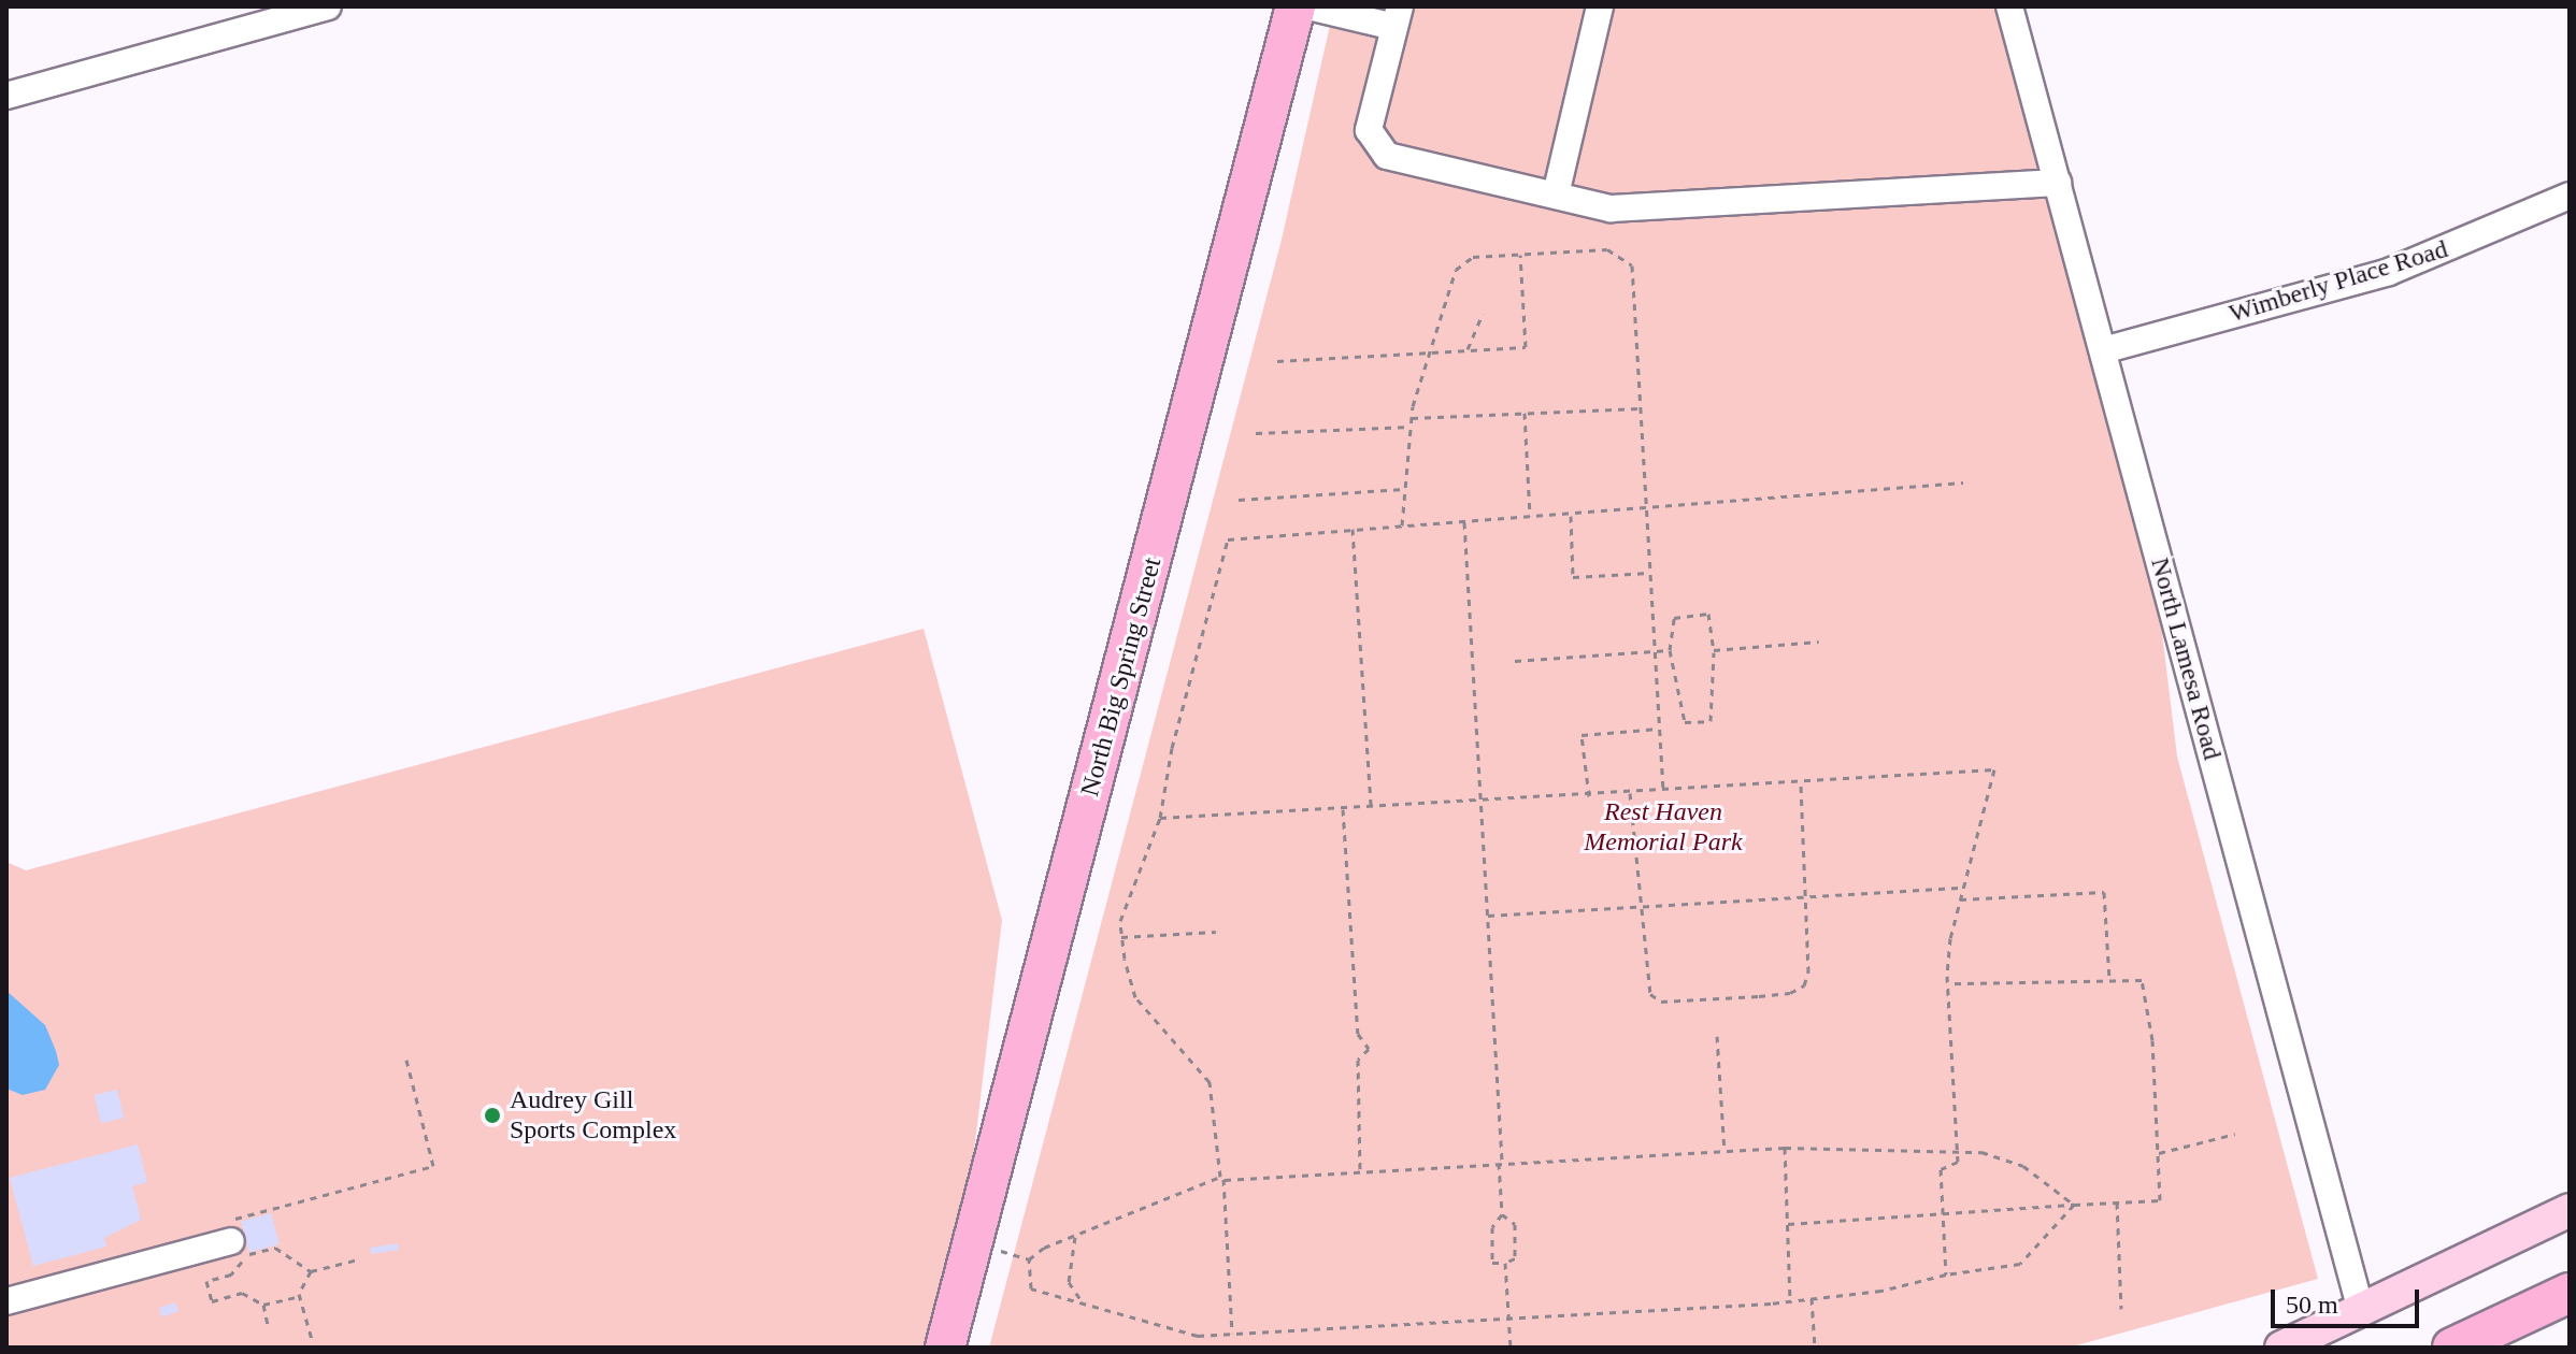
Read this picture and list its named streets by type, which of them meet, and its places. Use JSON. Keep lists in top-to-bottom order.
{
  "streets": {
    "highway": ["North Big Spring Street"],
    "street": ["Wimberly Place Road", "North Lamesa Road"]
  },
  "crossings": [
    ["Wimberly Place Road", "North Lamesa Road"]
  ],
  "parks": ["Rest Haven Memorial Park"],
  "places": ["Audrey Gill Sports Complex"],
  "scale_bar": "50 m"
}
